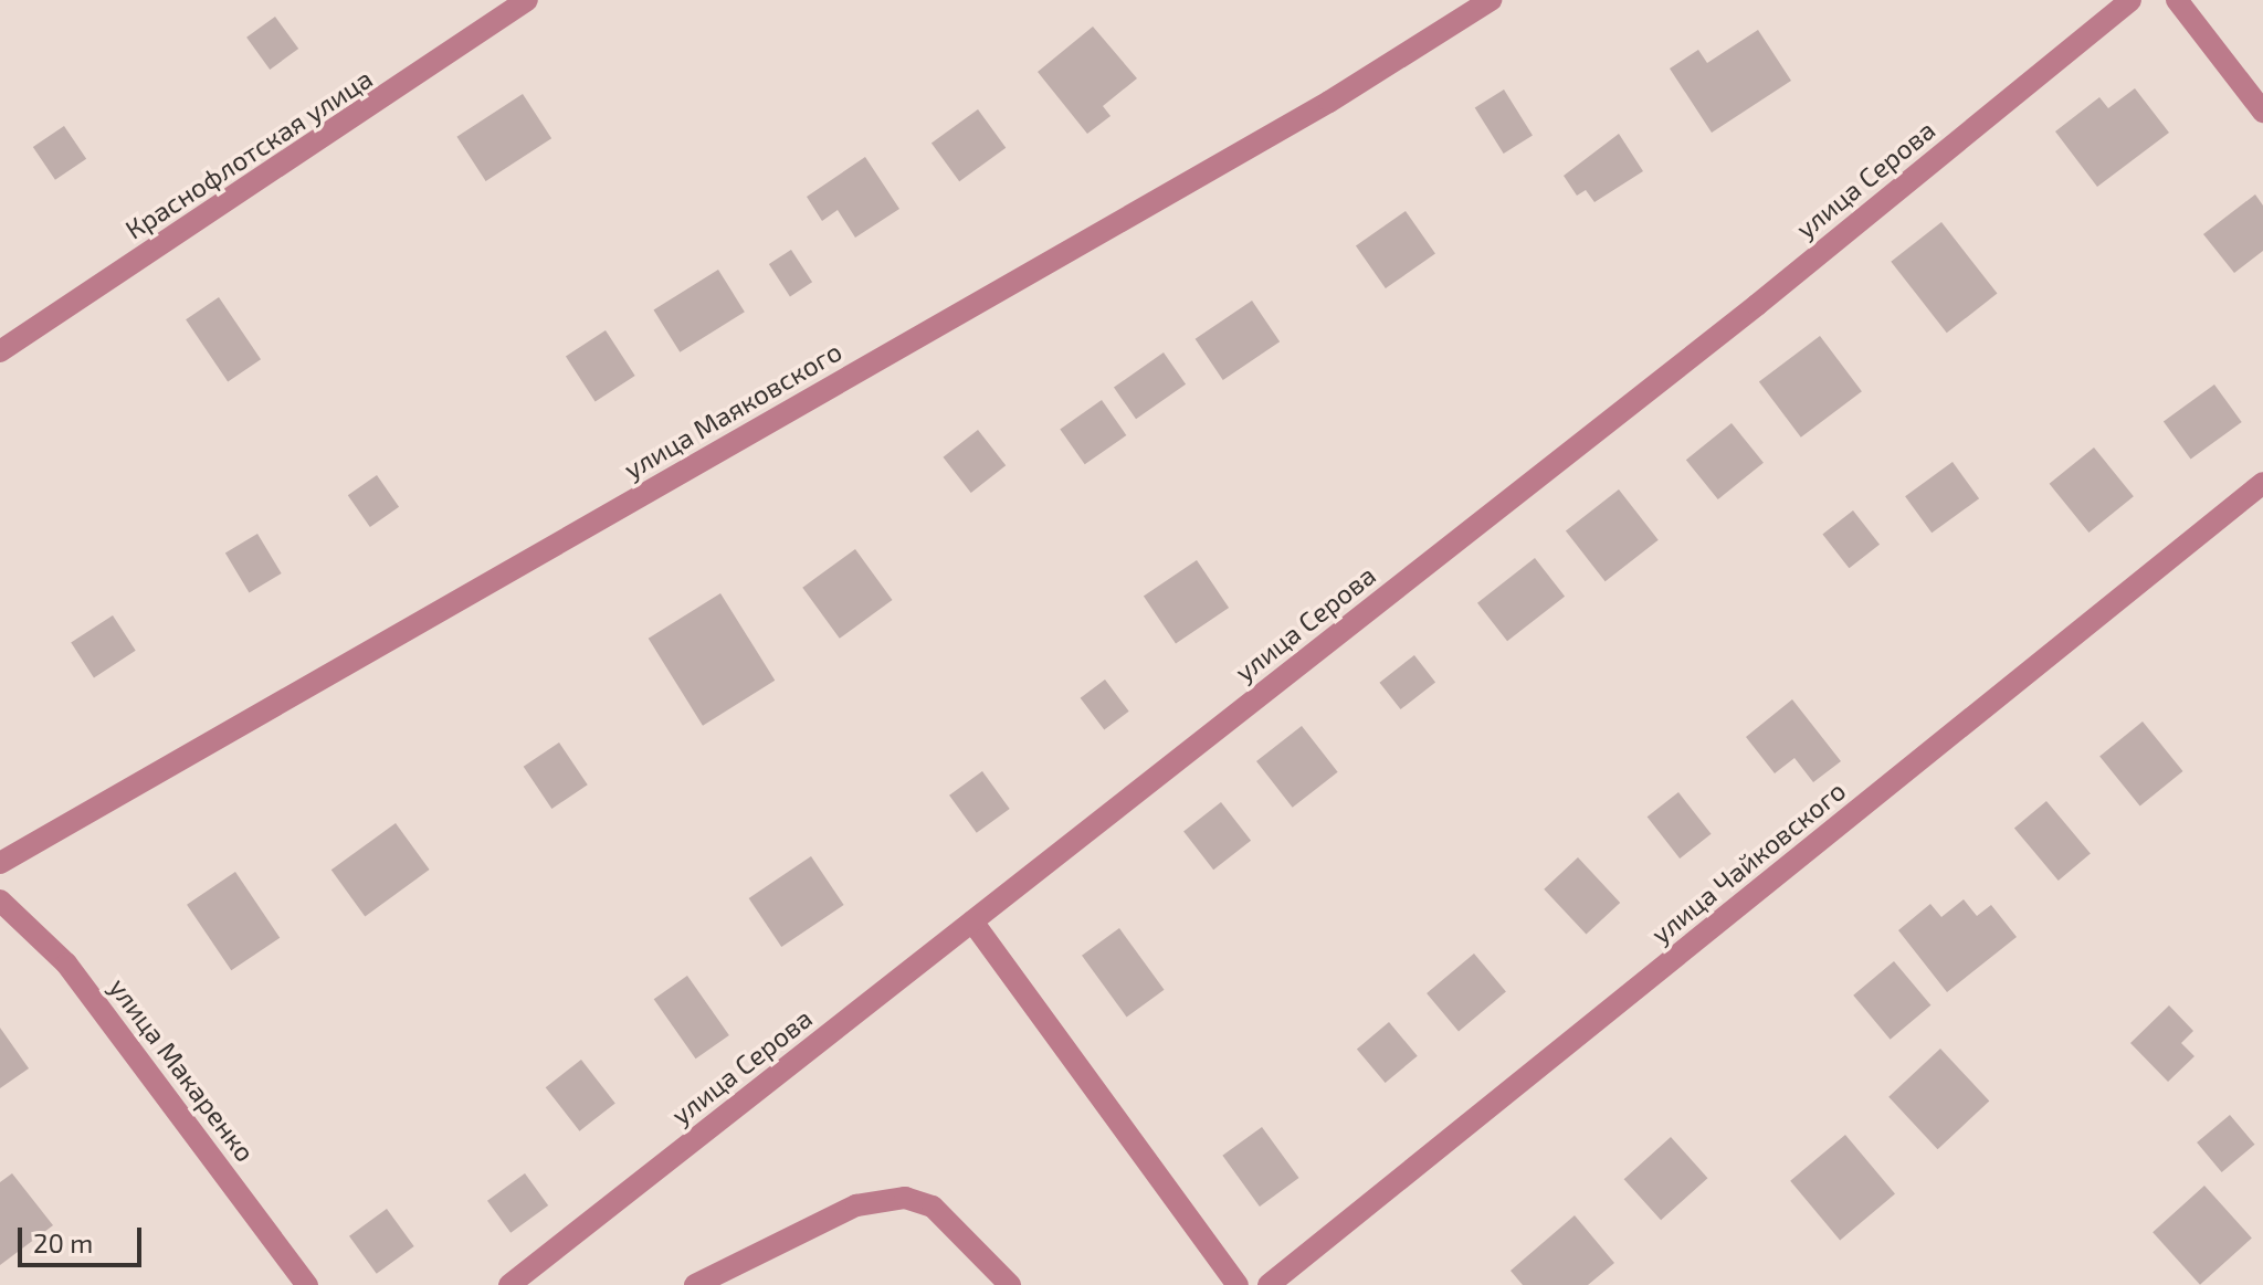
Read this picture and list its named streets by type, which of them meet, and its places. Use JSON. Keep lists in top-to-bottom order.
{
  "streets": {
    "street": [
      "Краснофлотская улица",
      "улица Серова",
      "улица Маяковского",
      "улица Чайковского",
      "улица Макаренко"
    ]
  },
  "scale_bar": "20 m"
}
